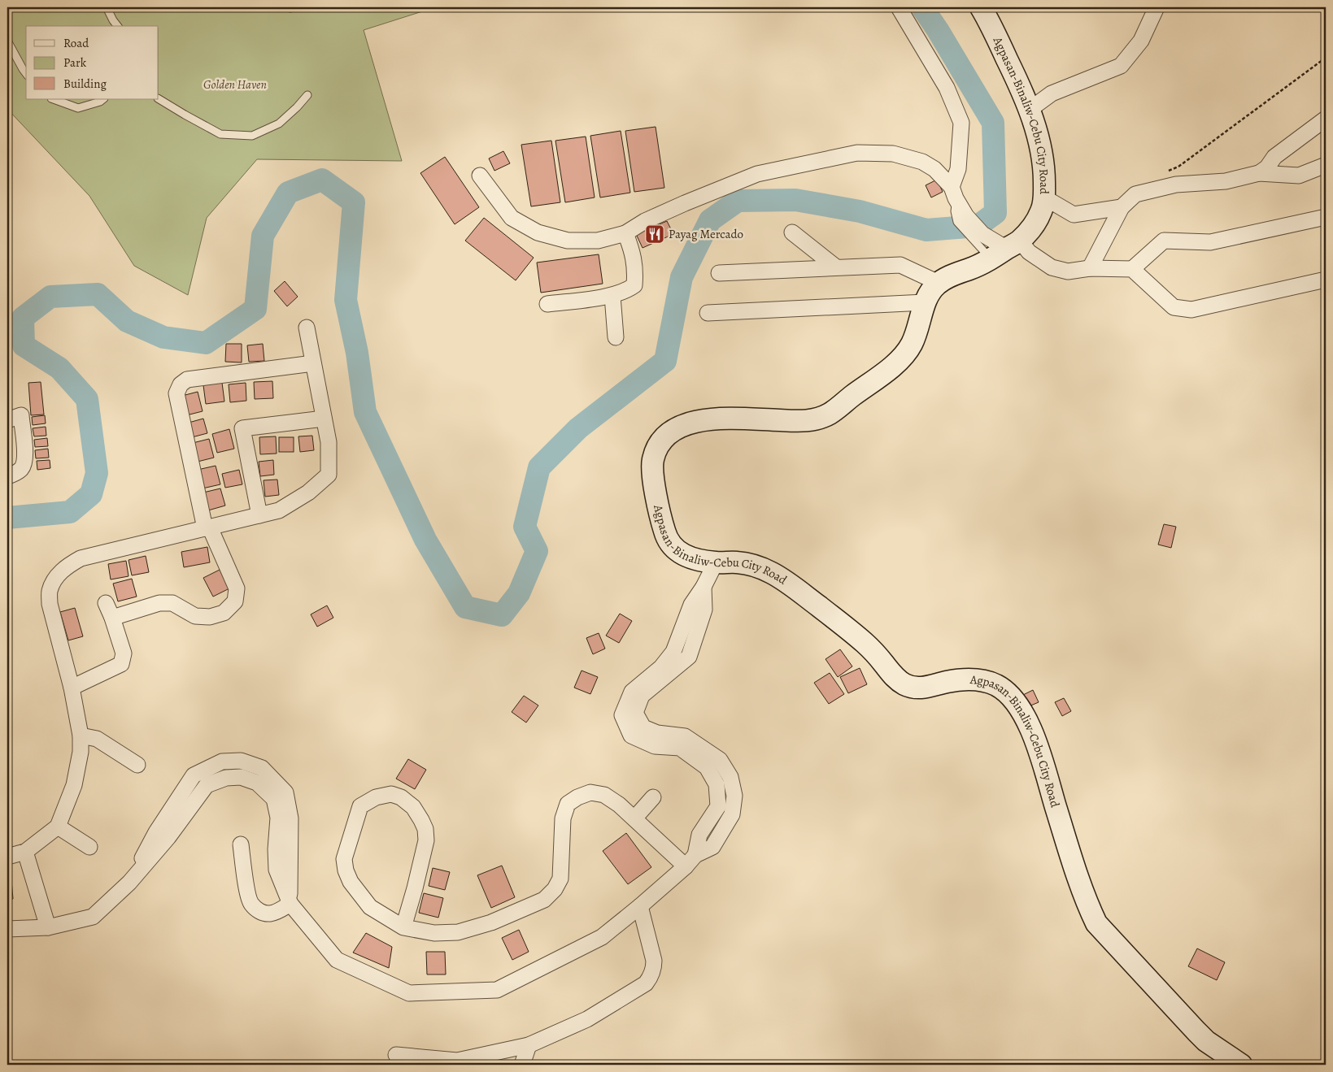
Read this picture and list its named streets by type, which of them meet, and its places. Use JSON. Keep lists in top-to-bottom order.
{
  "streets": {
    "main road": ["Agpasan-Binaliw-Cebu City Road"]
  },
  "parks": ["Golden Haven"],
  "places": {
    "restaurant": ["Payag Mercado"]
  },
  "legend": ["Road", "Park", "Building"]
}
